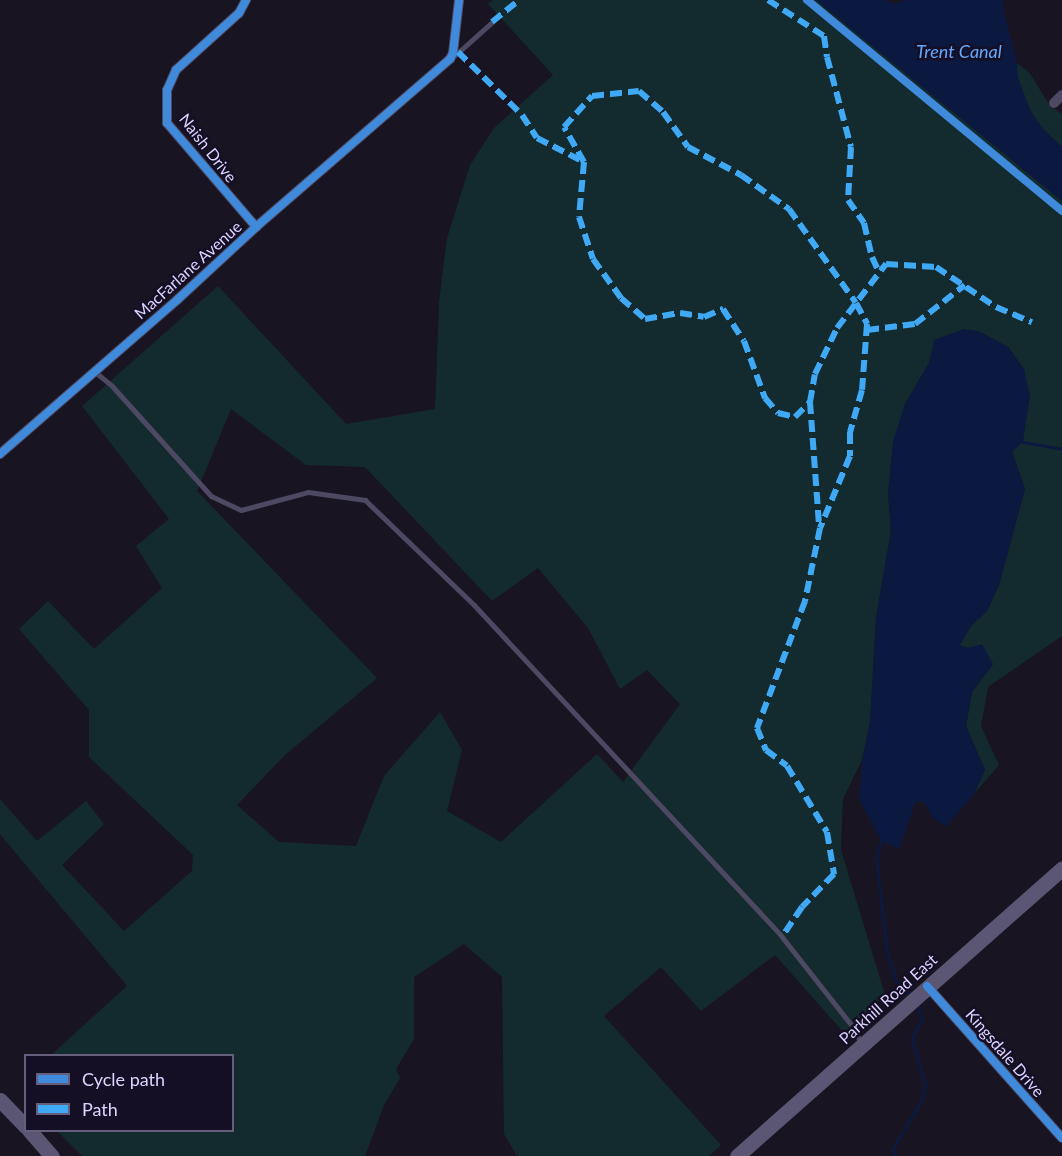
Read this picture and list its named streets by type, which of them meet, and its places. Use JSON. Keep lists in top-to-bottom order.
{
  "streets": {
    "main road": ["Parkhill Road East"],
    "street": ["Naish Drive", "MacFarlane Avenue", "Kingsdale Drive"]
  },
  "crossings": [
    ["Naish Drive", "MacFarlane Avenue"],
    ["Parkhill Road East", "Kingsdale Drive"]
  ],
  "water": ["Trent Canal"],
  "legend": ["Cycle path", "Path"]
}
